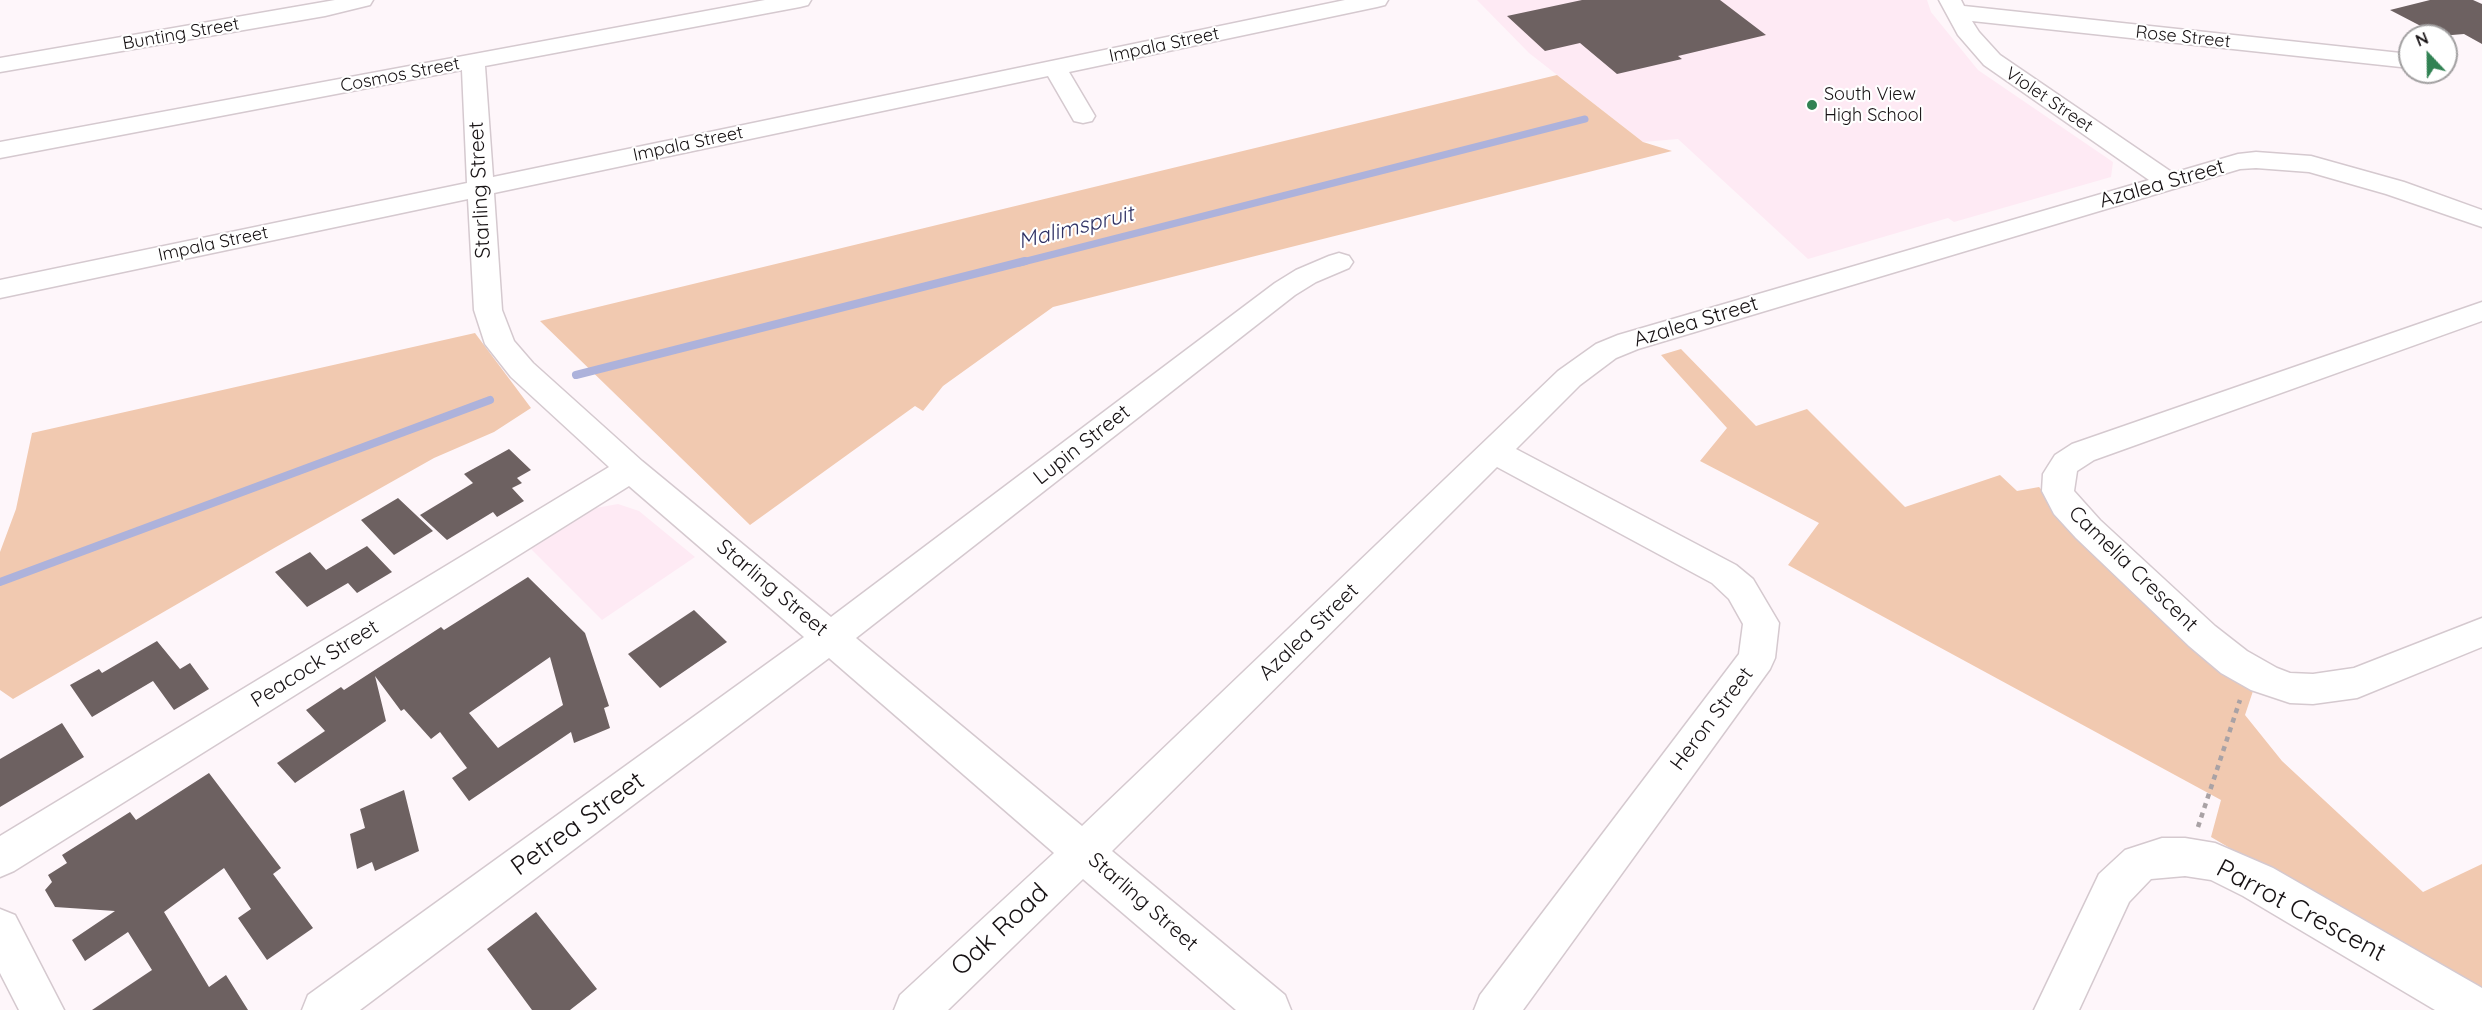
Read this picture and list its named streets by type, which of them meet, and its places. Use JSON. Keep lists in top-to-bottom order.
{
  "streets": {
    "street": [
      "Bunting Street",
      "Rose Street",
      "Impala Street",
      "Cosmos Street",
      "Violet Street",
      "Azalea Street",
      "Starling Street",
      "Lupin Street",
      "Camelia Crescent",
      "Peacock Street",
      "Heron Street",
      "Petrea Street",
      "Parrot Crescent",
      "Oak Road"
    ]
  },
  "crossings": [
    ["Rose Street", "Violet Street"],
    ["Impala Street", "Starling Street"],
    ["Cosmos Street", "Starling Street"],
    ["Violet Street", "Azalea Street"],
    ["Azalea Street", "Starling Street"],
    ["Azalea Street", "Heron Street"],
    ["Azalea Street", "Oak Road"],
    ["Starling Street", "Lupin Street"],
    ["Starling Street", "Peacock Street"],
    ["Starling Street", "Petrea Street"],
    ["Starling Street", "Oak Road"],
    ["Lupin Street", "Petrea Street"]
  ],
  "water": ["Malimspruit"],
  "places": ["South View High School"],
  "north": "top"
}
